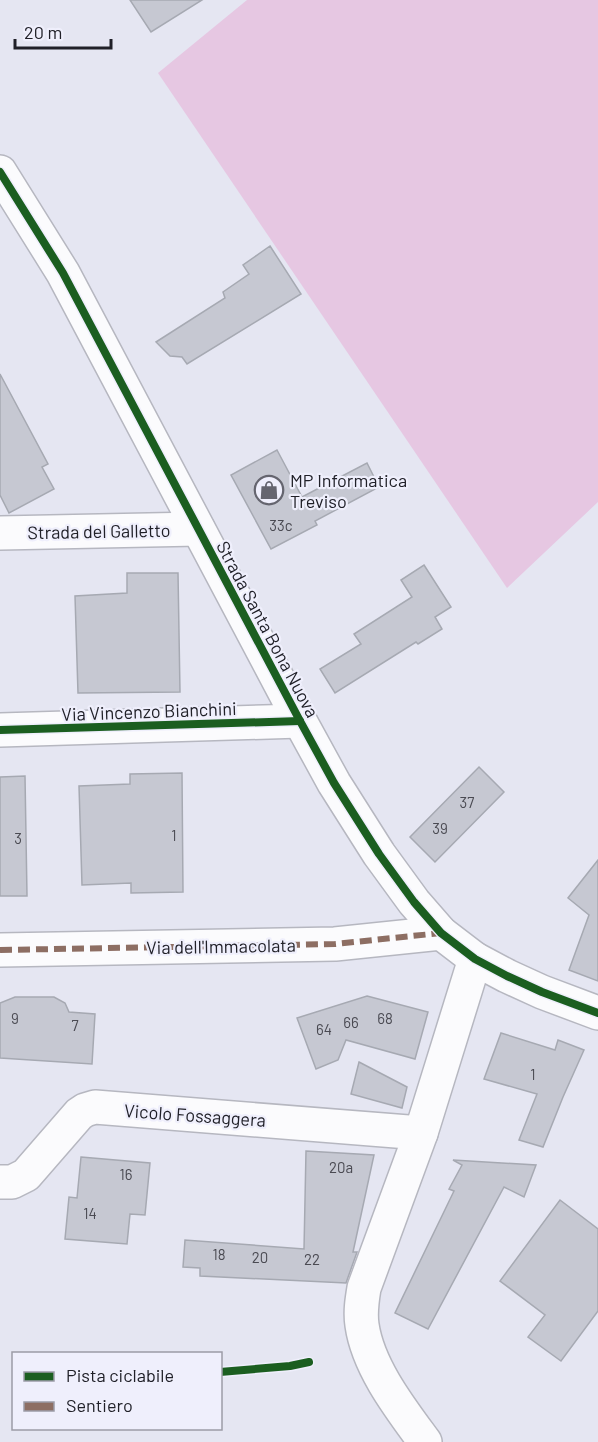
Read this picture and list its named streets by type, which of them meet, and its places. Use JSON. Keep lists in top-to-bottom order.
{
  "streets": {
    "street": [
      "Strada del Galletto",
      "Strada Santa Bona Nuova",
      "Via Vincenzo Bianchini",
      "Via dell'Immacolata",
      "Vicolo Fossaggera"
    ]
  },
  "crossings": [
    ["Strada del Galletto", "Strada Santa Bona Nuova"],
    ["Strada Santa Bona Nuova", "Via Vincenzo Bianchini"],
    ["Strada Santa Bona Nuova", "Via dell'Immacolata"]
  ],
  "places": {
    "shop": ["MP Informatica Treviso"]
  },
  "house_numbers": [
    "33c",
    "37",
    "39",
    "1",
    "3",
    "9",
    "68",
    "66",
    "7",
    "64",
    "1",
    "20a",
    "16",
    "14",
    "18",
    "20",
    "22"
  ],
  "legend": ["Pista ciclabile", "Sentiero"],
  "scale_bar": "20 m"
}
